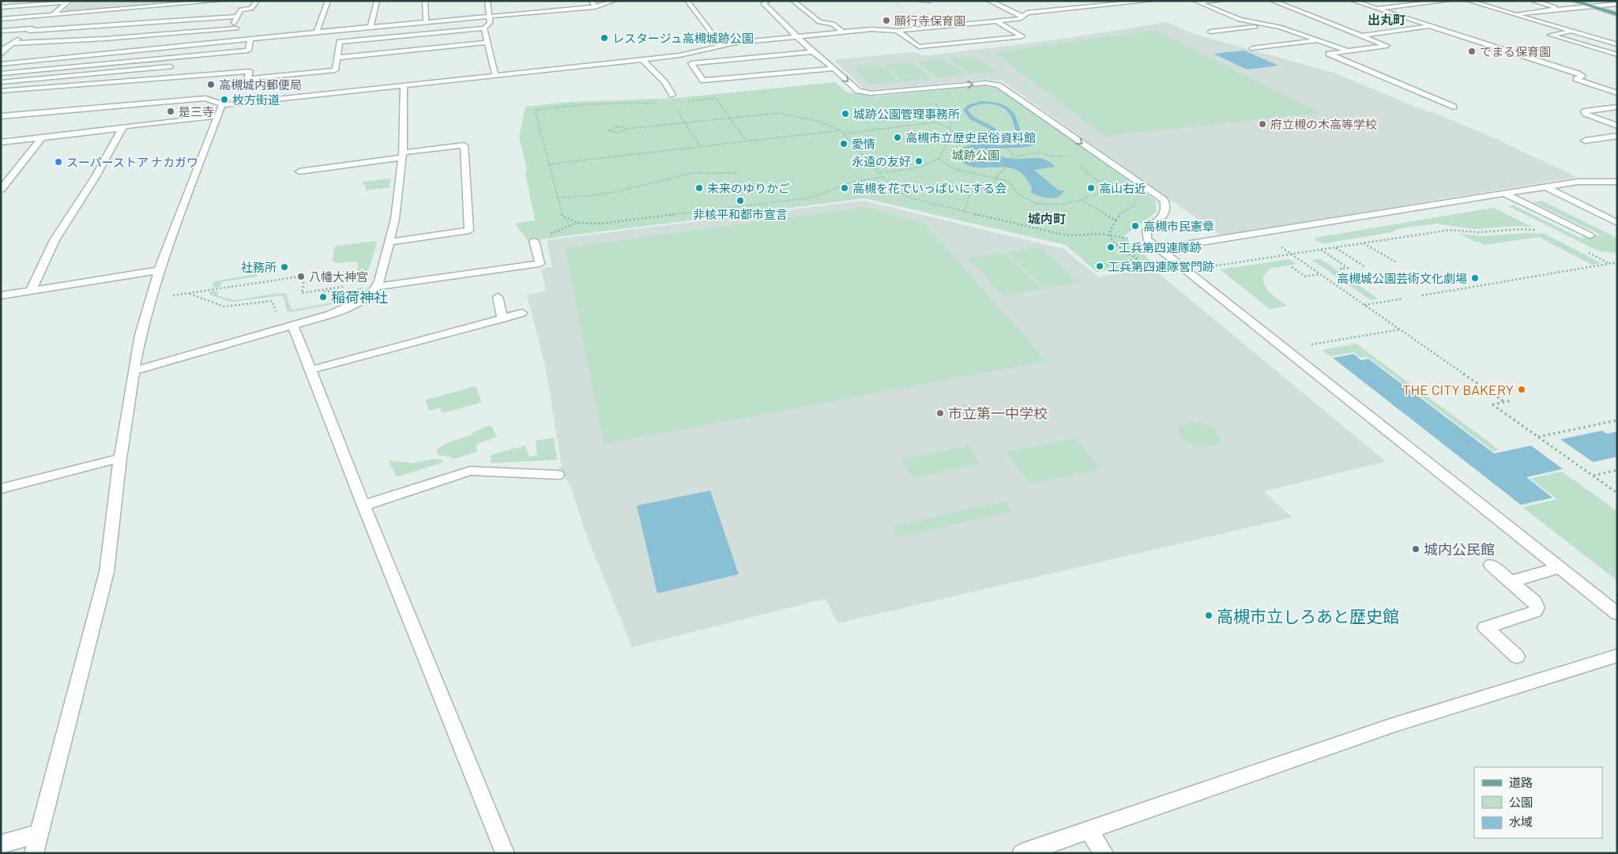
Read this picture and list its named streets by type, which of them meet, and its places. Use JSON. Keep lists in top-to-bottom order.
{
  "districts": ["出丸町", "城内町"],
  "parks": ["城跡公園"],
  "places": [
    "願行寺保育園",
    "レスタージュ高槻城跡公園",
    "でまる保育園",
    "高槻城内郵便局",
    "枚方街道",
    "是三寺",
    "城跡公園管理事務所",
    "府立槻の木高等学校",
    "高槻市立歴史民俗資料館",
    "愛情",
    "永遠の友好",
    "スーパーストア ナカガワ",
    "未来のゆりかご",
    "高槻を花でいっぱいにする会",
    "高山右近",
    "非核平和都市宣言",
    "高槻市民憲章",
    "工兵第四連隊跡",
    "工兵第四連隊営門跡",
    "社務所",
    "八幡大神宮",
    "高槻城公園芸術文化劇場",
    "稲荷神社",
    "THE CITY BAKERY",
    "市立第一中学校",
    "城内公民館",
    "高槻市立しろあと歴史館"
  ],
  "legend": ["道路", "公園", "水域"]
}
